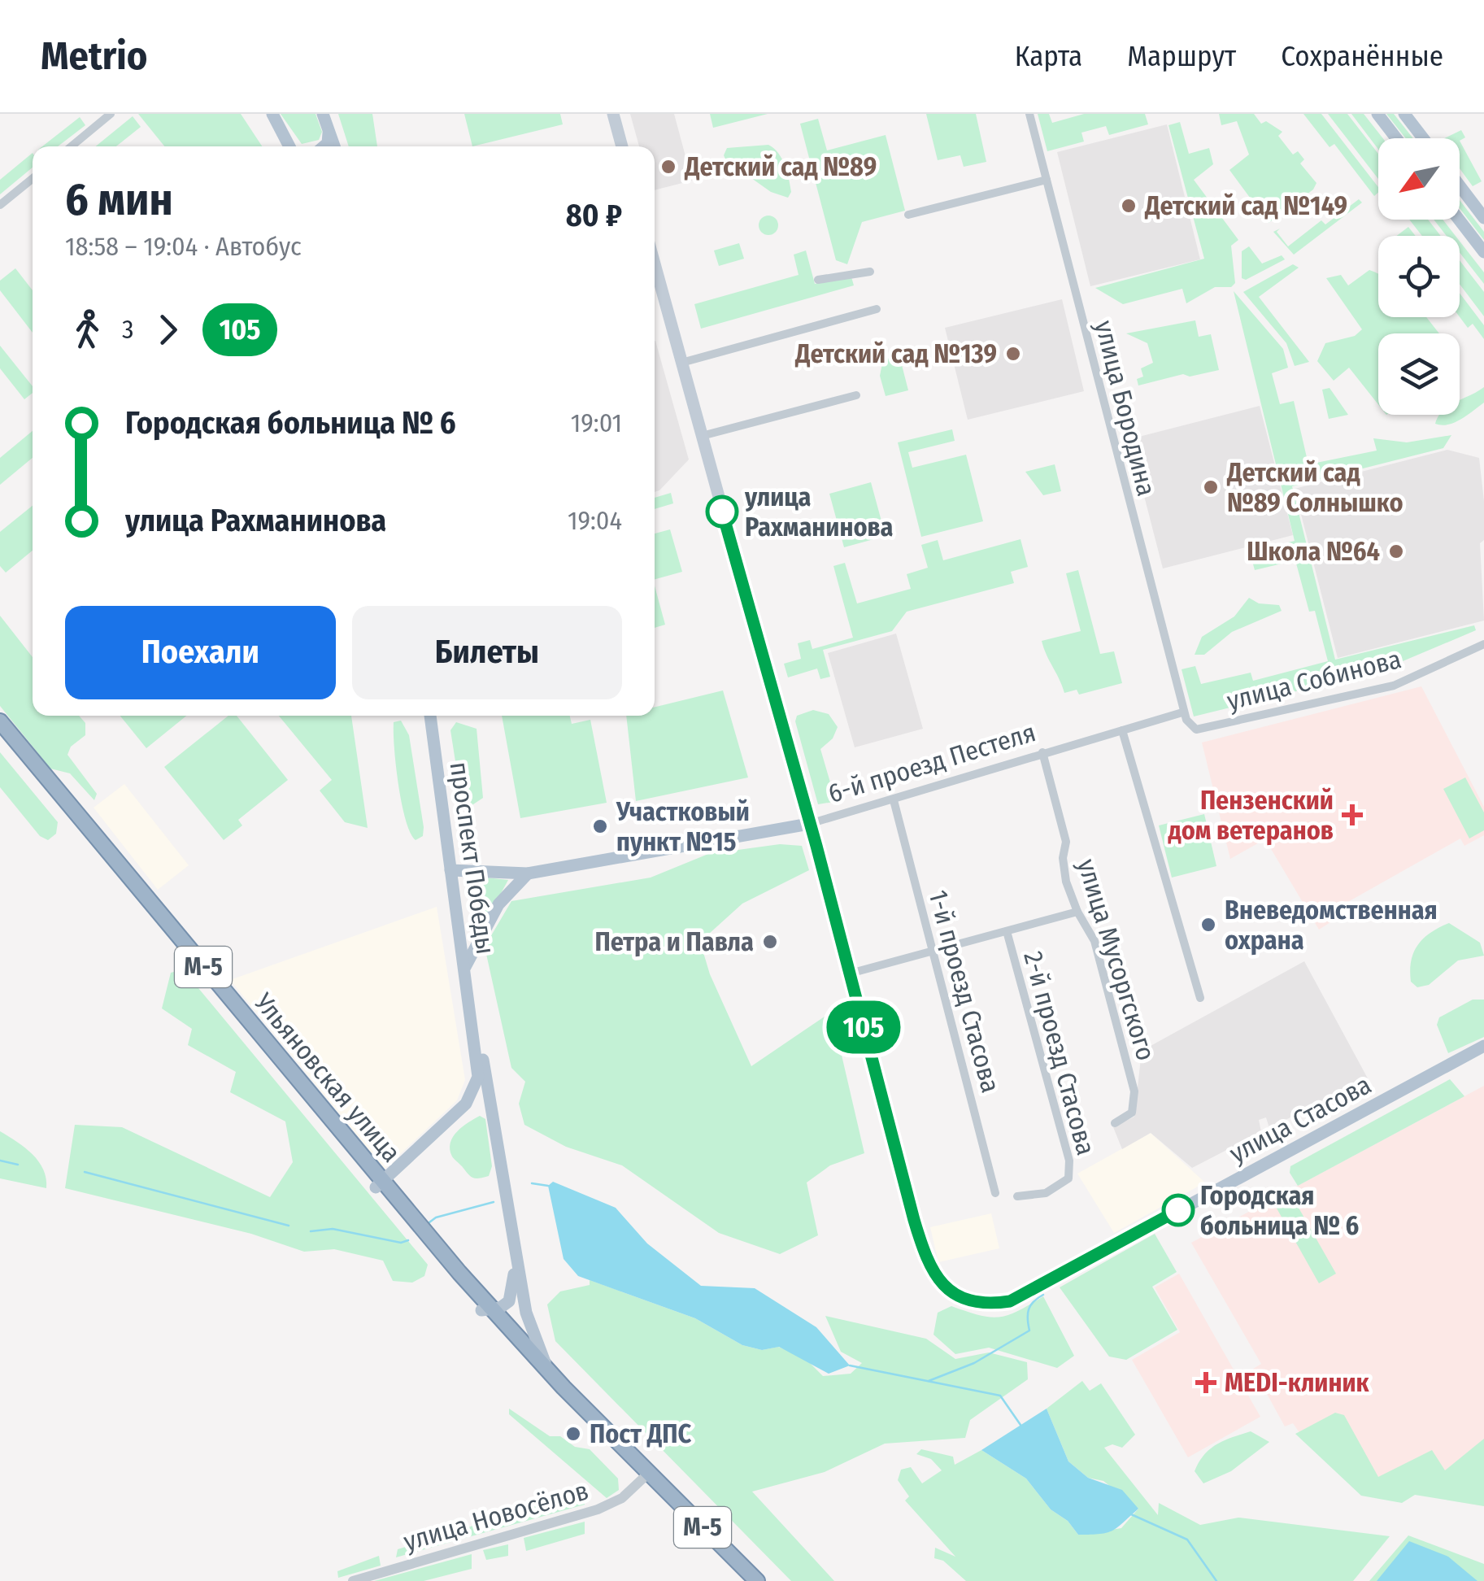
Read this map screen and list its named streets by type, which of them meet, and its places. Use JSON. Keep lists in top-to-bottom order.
{
  "streets": {
    "highway": ["М-5", "Ульяновская улица"],
    "main road": ["6-й проезд Пестеля", "проспект Победы", "улица Стасова"],
    "street": [
      "улица Бородина",
      "улица Собинова",
      "улица Мусоргского",
      "1-й проезд Стасова",
      "2-й проезд Стасова",
      "улица Новосёлов"
    ]
  },
  "crossings": [
    ["улица Бородина", "улица Собинова"],
    ["улица Бородина", "6-й проезд Пестеля"],
    ["улица Собинова", "6-й проезд Пестеля"],
    ["6-й проезд Пестеля", "проспект Победы"],
    ["6-й проезд Пестеля", "улица Мусоргского"],
    ["6-й проезд Пестеля", "1-й проезд Стасова"],
    ["проспект Победы", "Ульяновская улица"],
    ["М-5", "Ульяновская улица"],
    ["М-5", "улица Новосёлов"]
  ],
  "places": {
    "other": [
      "Детский сад №89",
      "Детский сад №149",
      "Детский сад №139",
      "Детский сад №89 Солнышко",
      "улица Рахманинова",
      "Школа №64",
      "Участковый пункт №15",
      "Вневедомственная охрана",
      "Петра и Павла",
      "Городская больница № 6",
      "Пост ДПС"
    ],
    "health": ["Пензенский дом ветеранов", "MEDI-клиник"]
  },
  "lines": ["bus line 105"],
  "north": "bottom left",
  "page": {
    "header": "Metrio",
    "nav": ["Карта", "Маршрут", "Сохранённые"],
    "on_map": "105",
    "heading": ["6 мин", "18:58 – 19:04 · Автобус", "80 ₽"],
    "legs": ["3", "105"],
    "list": [
      {
        "name": "Городская больница № 6",
        "value": "19:01"
      },
      {
        "name": "улица Рахманинова",
        "value": "19:04"
      }
    ],
    "buttons": ["Поехали", "Билеты"]
  }
}
